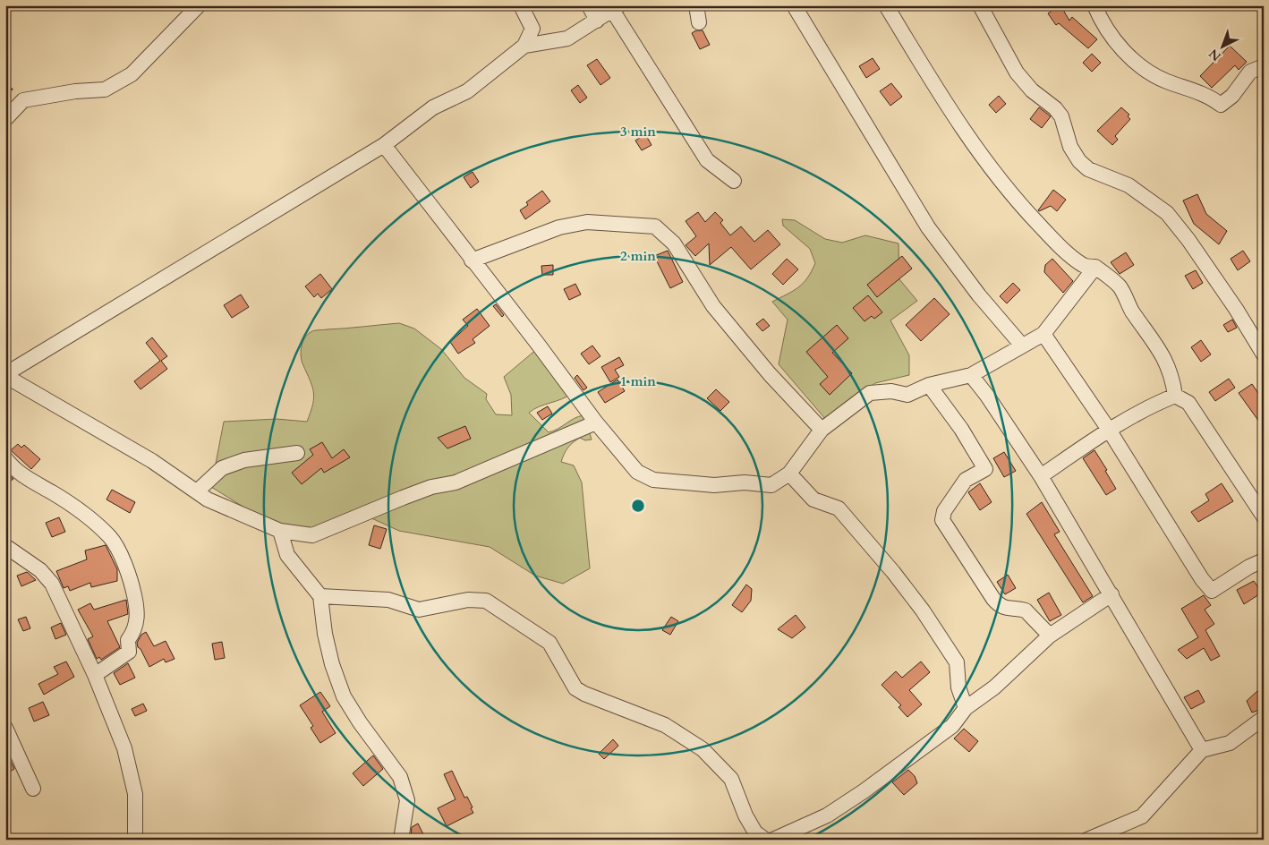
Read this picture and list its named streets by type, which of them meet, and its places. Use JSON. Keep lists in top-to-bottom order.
{
  "north": "bottom left",
  "rings": ["3 min", "2 min", "1 min"]
}
